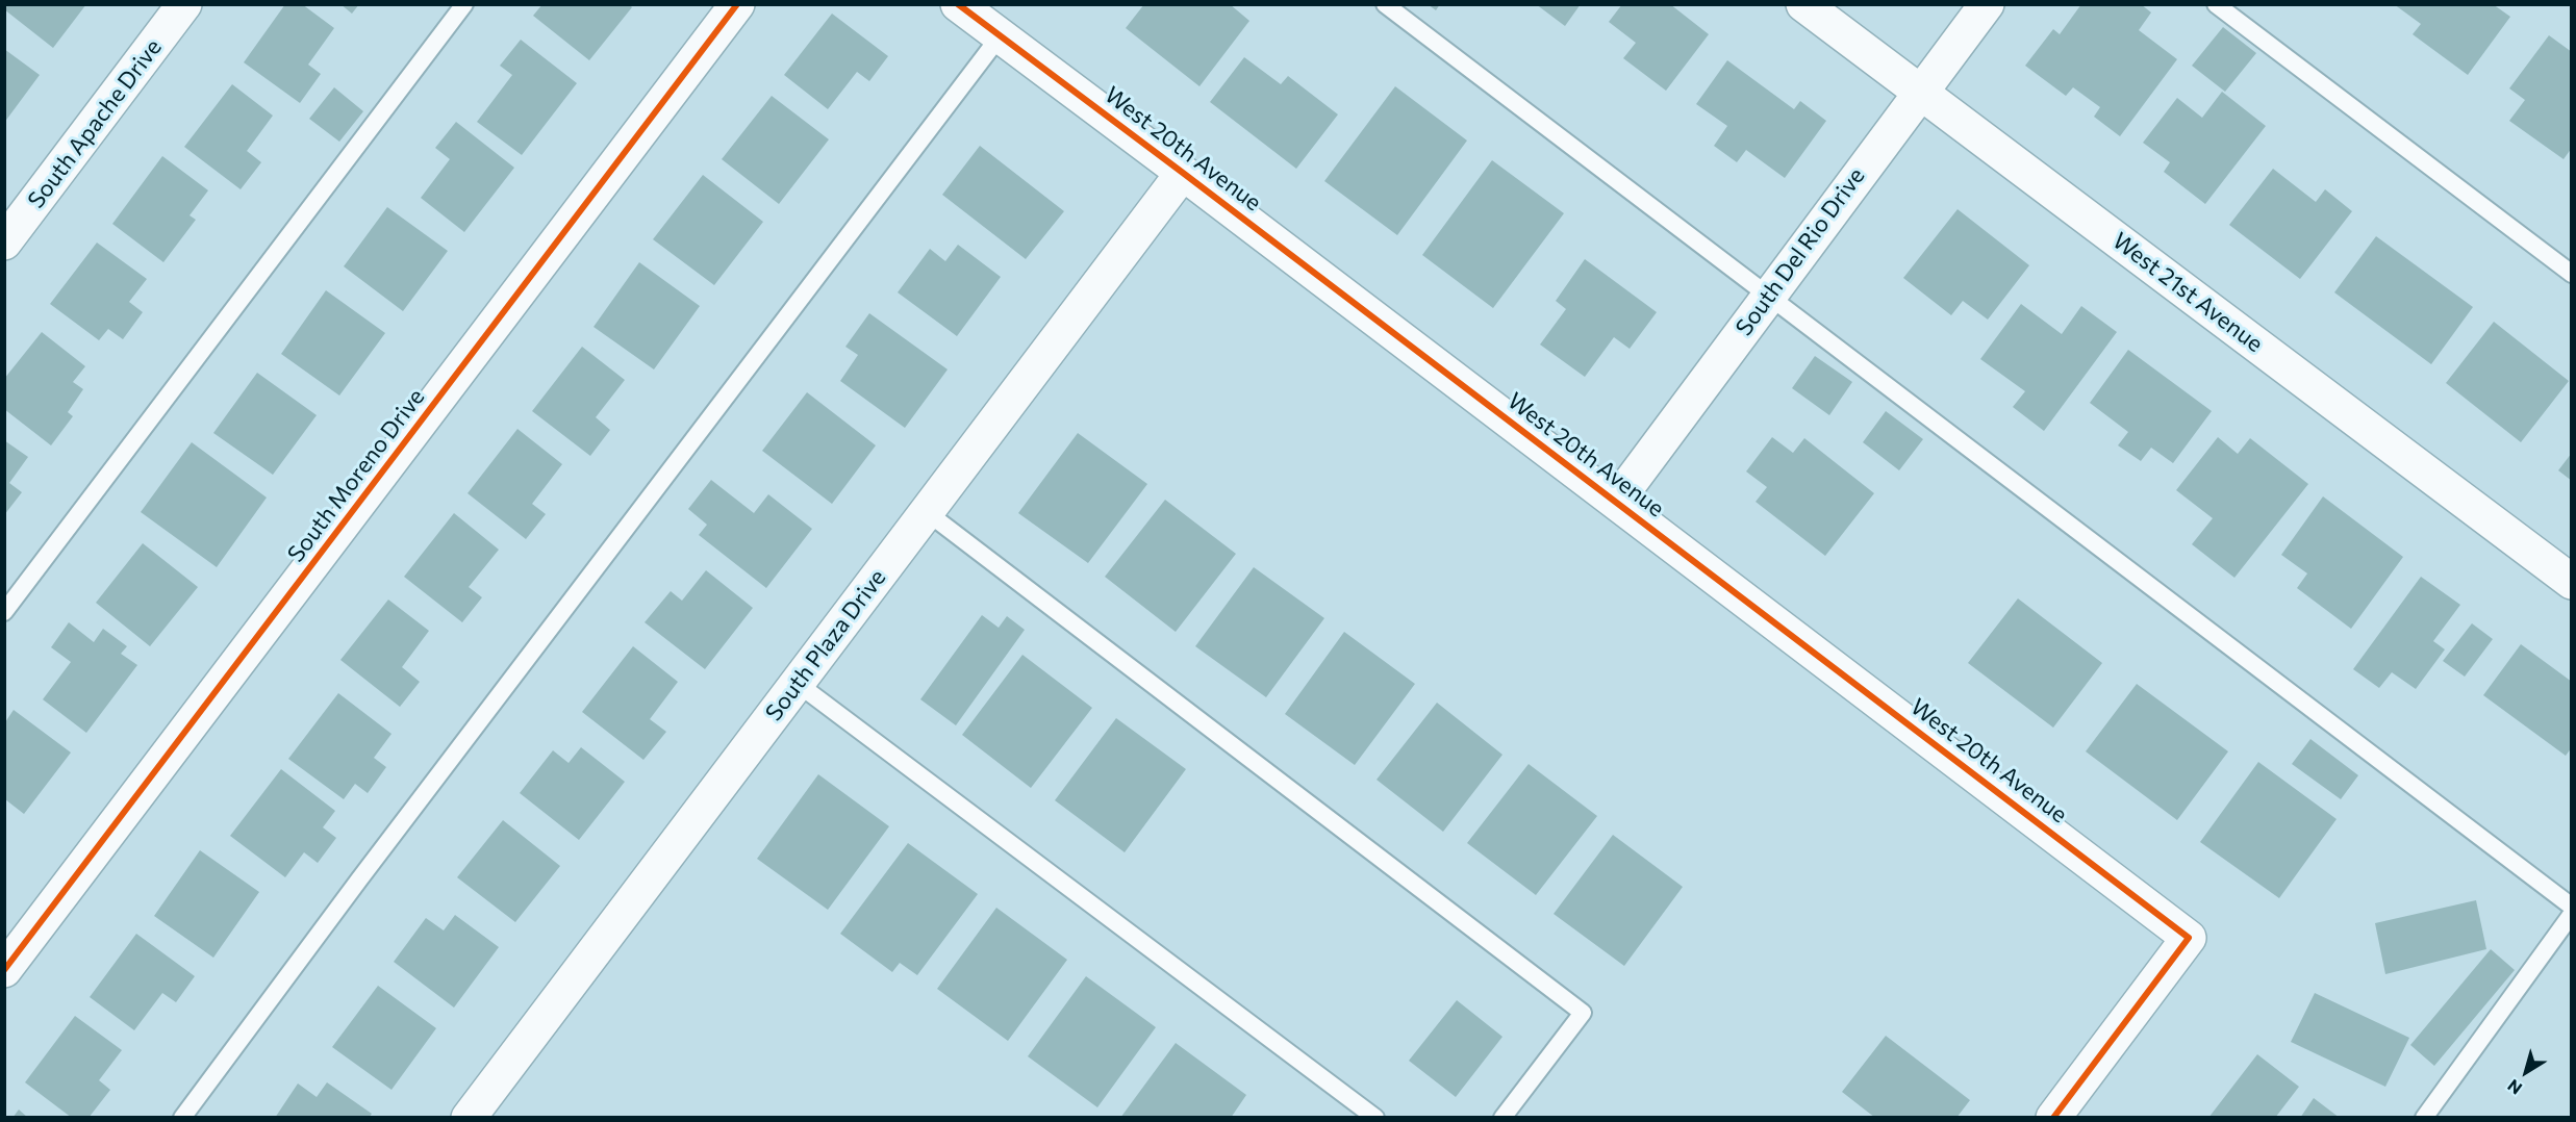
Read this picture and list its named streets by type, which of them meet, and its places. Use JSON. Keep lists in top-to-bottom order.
{
  "streets": {
    "street": [
      "South Apache Drive",
      "West 20th Avenue",
      "South Del Rio Drive",
      "West 21st Avenue",
      "South Moreno Drive",
      "South Plaza Drive"
    ]
  },
  "crossings": [
    ["West 20th Avenue", "South Del Rio Drive"],
    ["West 20th Avenue", "South Plaza Drive"],
    ["South Del Rio Drive", "West 21st Avenue"]
  ],
  "north": "bottom left"
}
